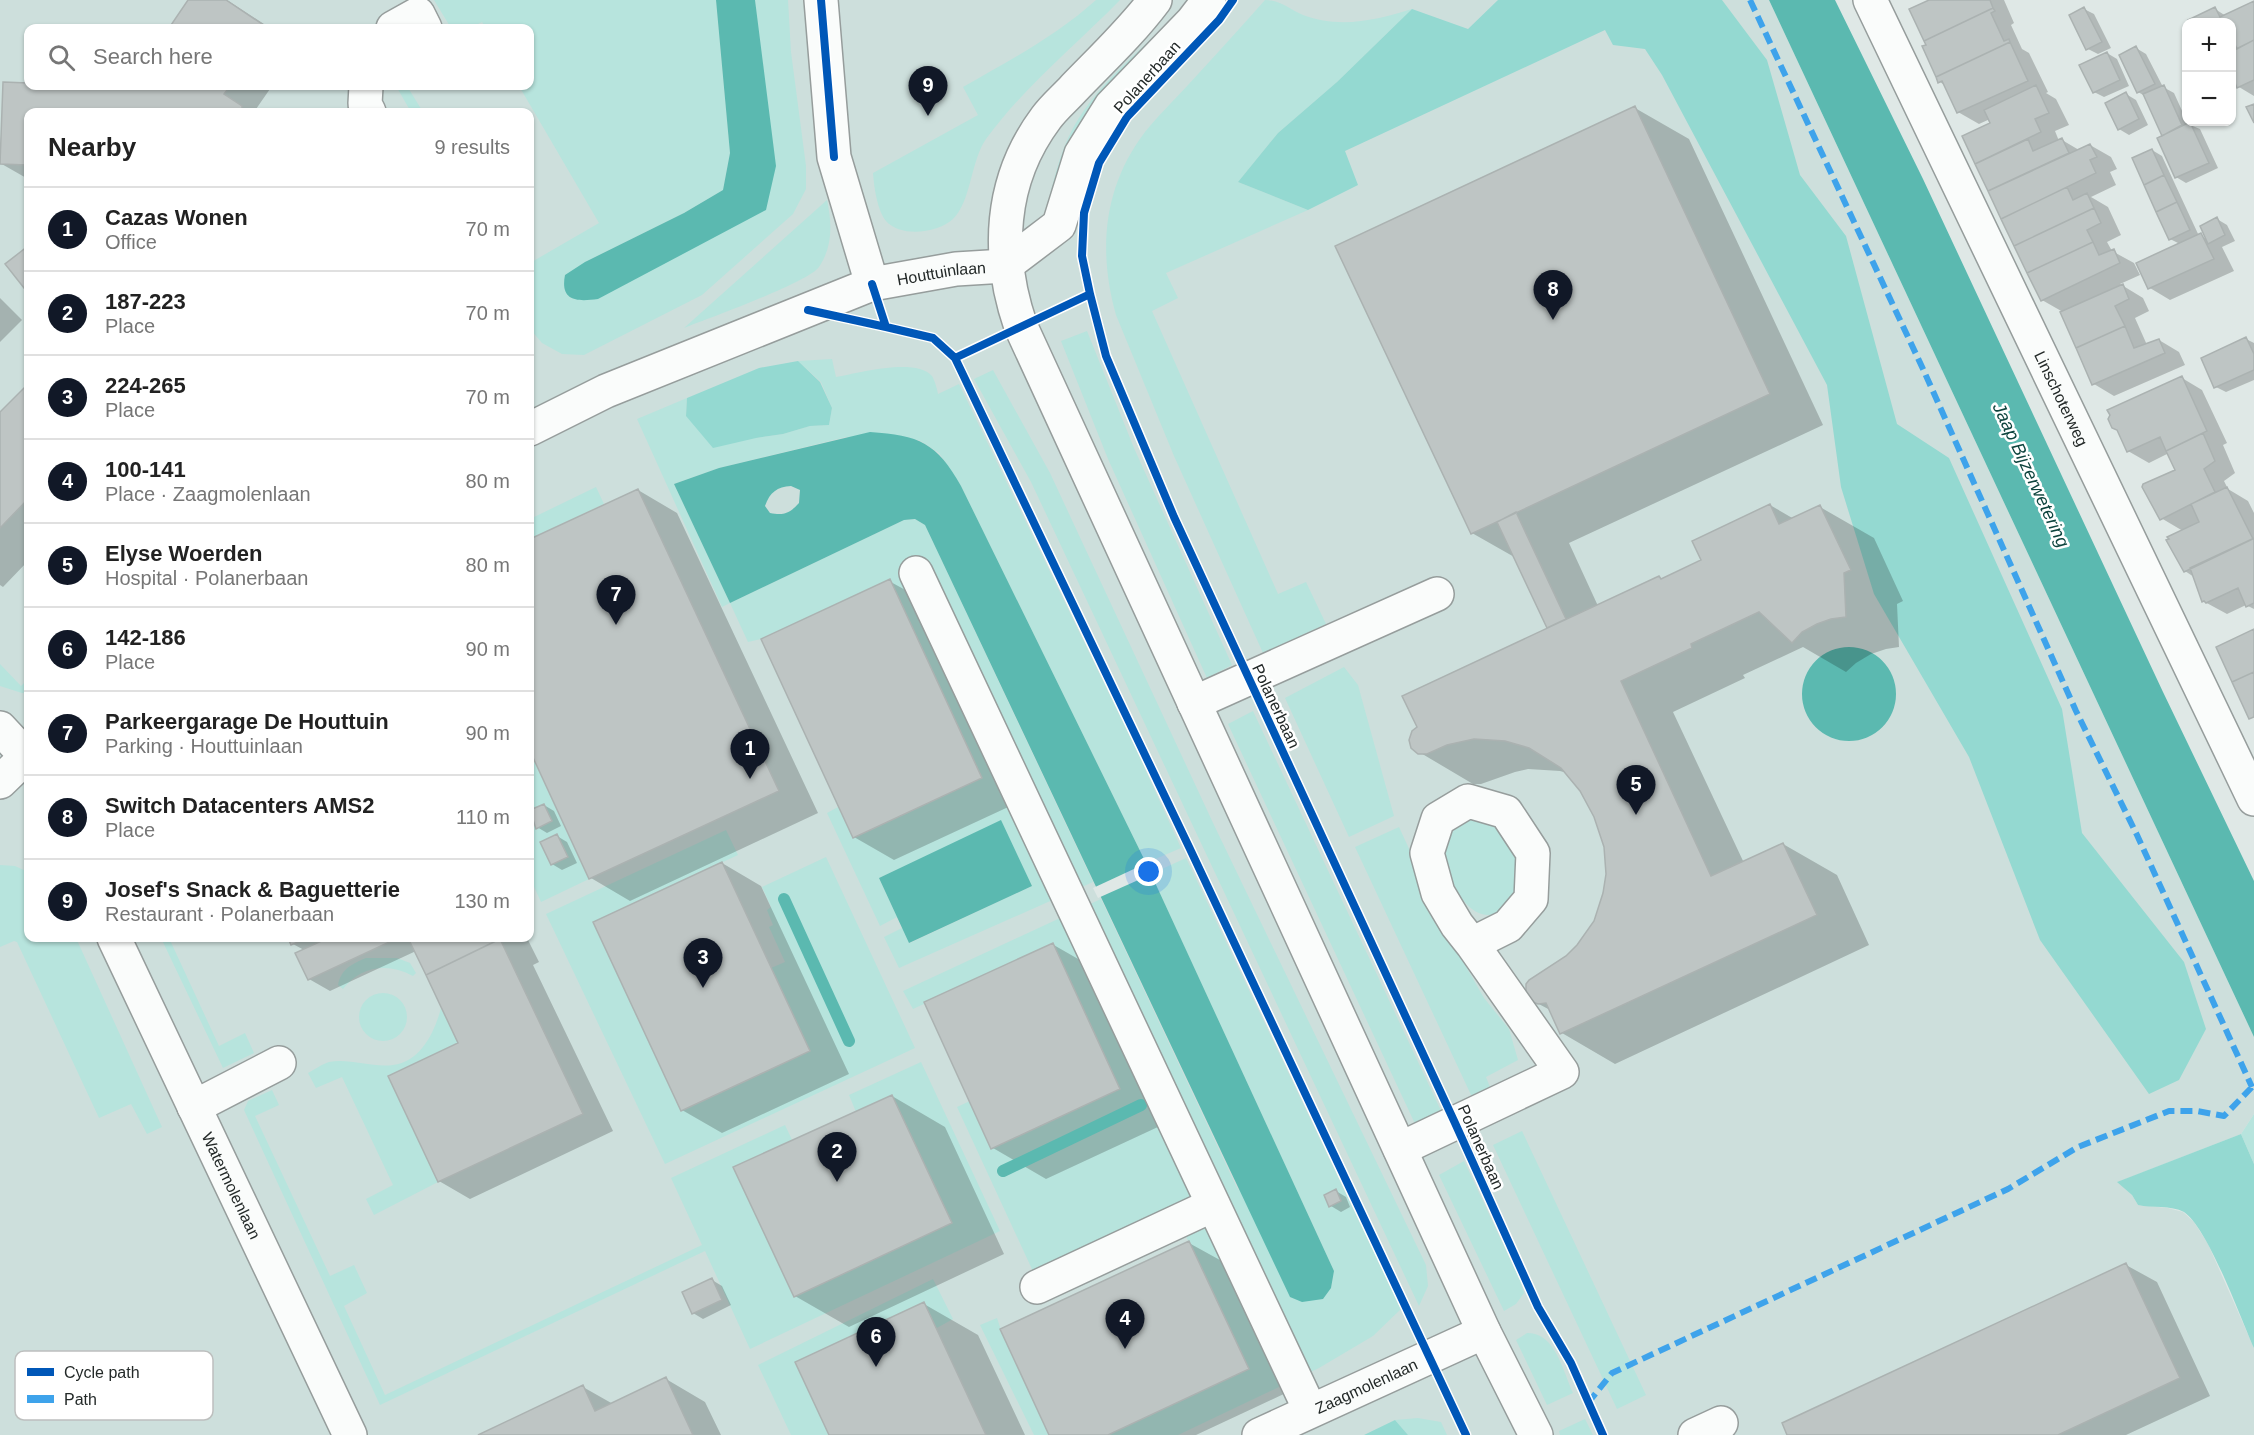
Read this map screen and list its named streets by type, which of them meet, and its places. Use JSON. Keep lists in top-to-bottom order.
{
  "streets": {
    "street": [
      "Houttuinlaan",
      "Linschoterweg",
      "Watermolenlaan",
      "Zaagmolenlaan"
    ],
    "cycle path": ["Polanerbaan"]
  },
  "water": ["Jaap Bijzerwetering"],
  "legend": ["Cycle path", "Path"],
  "page": {
    "map_buttons": ["+", "−"],
    "search": "Search here",
    "pins": [
      "9",
      "8",
      "7",
      "1",
      "5",
      "3",
      "2",
      "4",
      "6"
    ],
    "heading": ["Nearby", "9 results"],
    "list": [
      {
        "mark": "1",
        "name": "Cazas Wonen",
        "note": "Office",
        "value": "70 m"
      },
      {
        "mark": "2",
        "name": "187-223",
        "note": "Place",
        "value": "70 m"
      },
      {
        "mark": "3",
        "name": "224-265",
        "note": "Place",
        "value": "70 m"
      },
      {
        "mark": "4",
        "name": "100-141",
        "note": "Place · Zaagmolenlaan",
        "value": "80 m"
      },
      {
        "mark": "5",
        "name": "Elyse Woerden",
        "note": "Hospital · Polanerbaan",
        "value": "80 m"
      },
      {
        "mark": "6",
        "name": "142-186",
        "note": "Place",
        "value": "90 m"
      },
      {
        "mark": "7",
        "name": "Parkeergarage De Houttuin",
        "note": "Parking · Houttuinlaan",
        "value": "90 m"
      },
      {
        "mark": "8",
        "name": "Switch Datacenters AMS2",
        "note": "Place",
        "value": "110 m"
      },
      {
        "mark": "9",
        "name": "Josef's Snack & Baguetterie",
        "note": "Restaurant · Polanerbaan",
        "value": "130 m"
      }
    ]
  }
}
